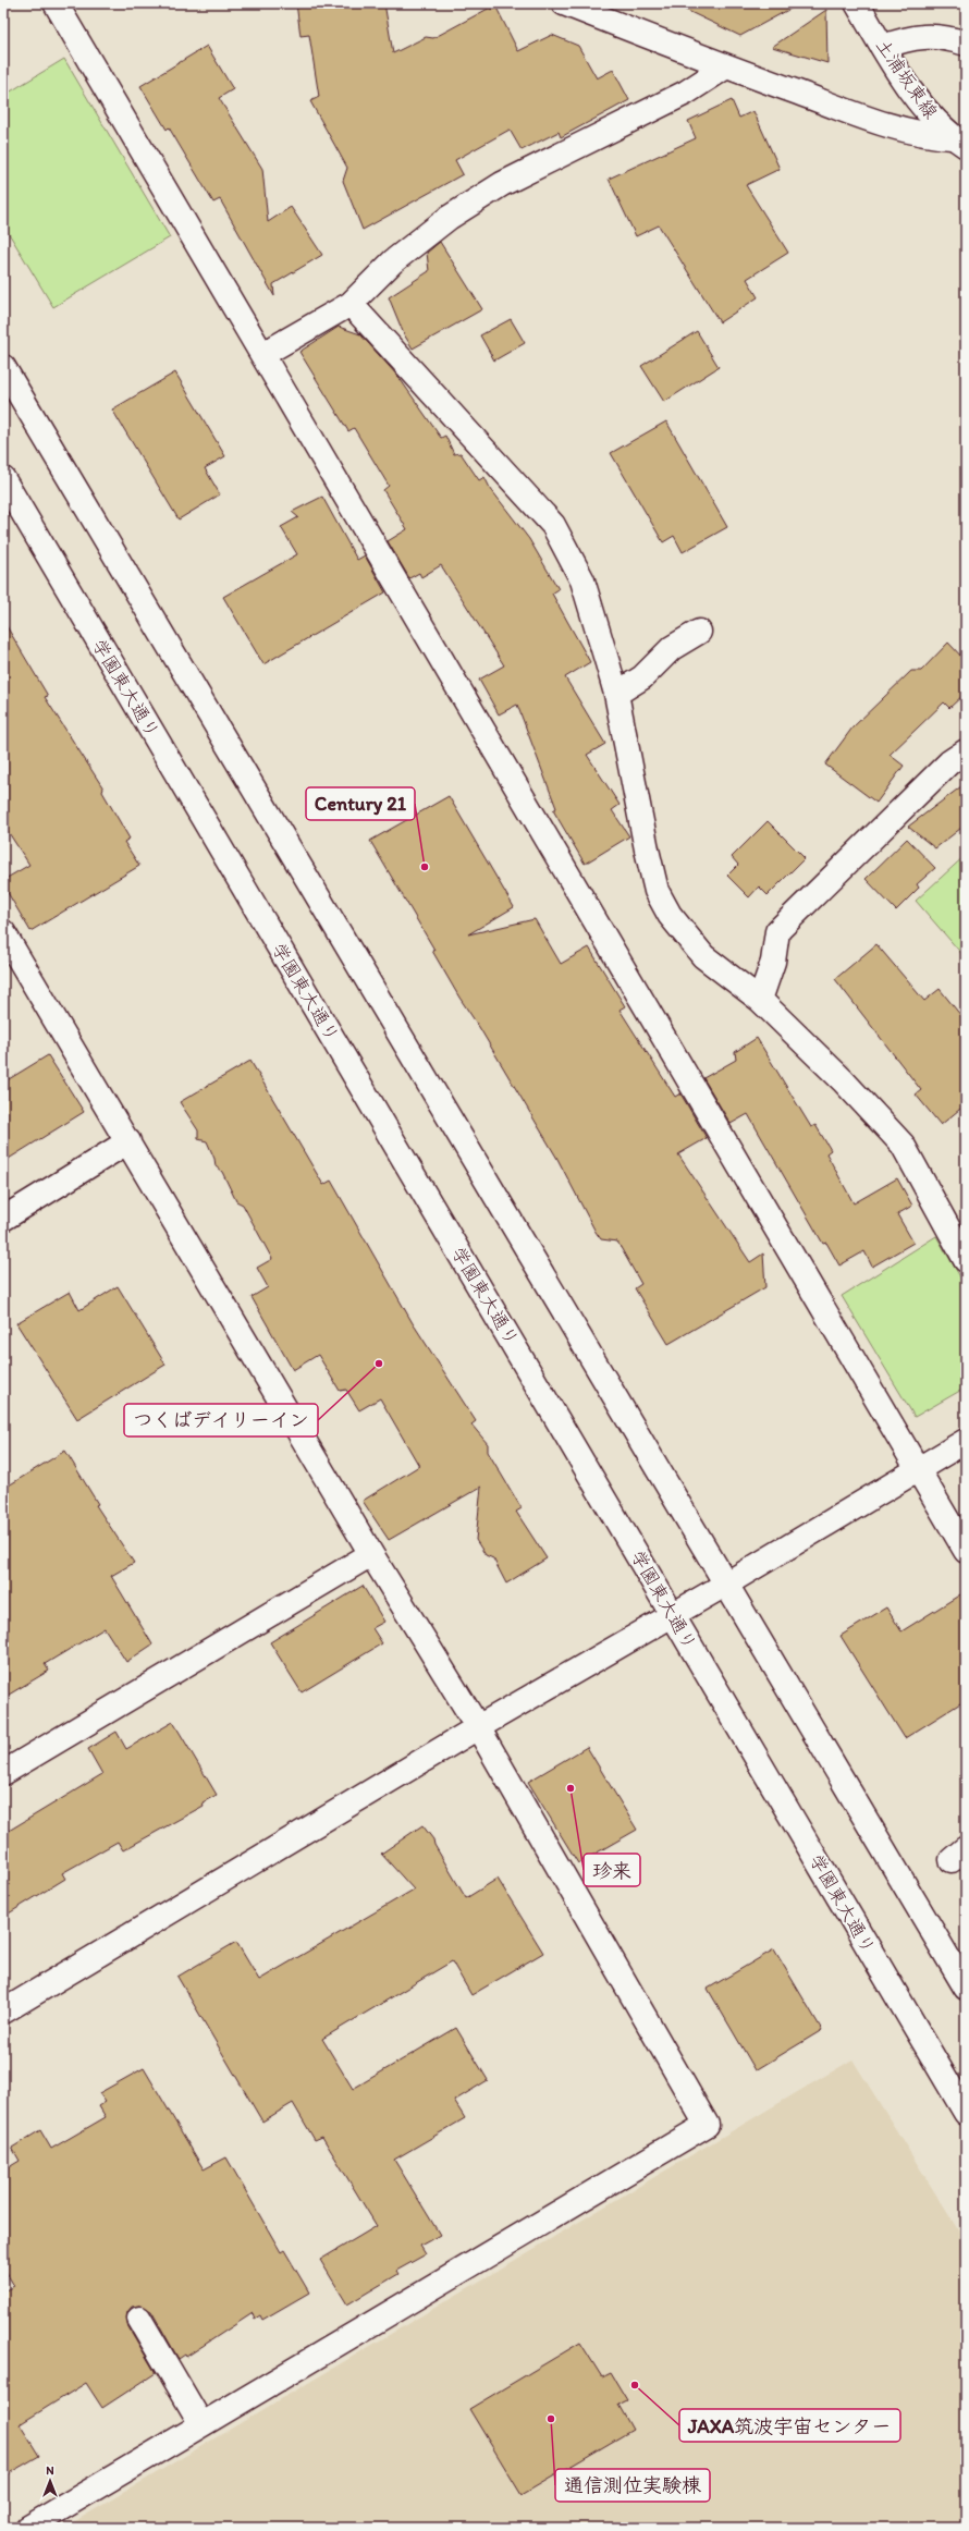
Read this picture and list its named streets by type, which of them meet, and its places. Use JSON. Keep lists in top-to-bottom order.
{
  "streets": {
    "street": ["土浦坂東線", "学園東大通り"]
  },
  "places": [
    "Century 21",
    "つくばデイリーイン",
    "珍来",
    "JAXA筑波宇宙センター",
    "通信測位実験棟"
  ],
  "north": "top"
}
